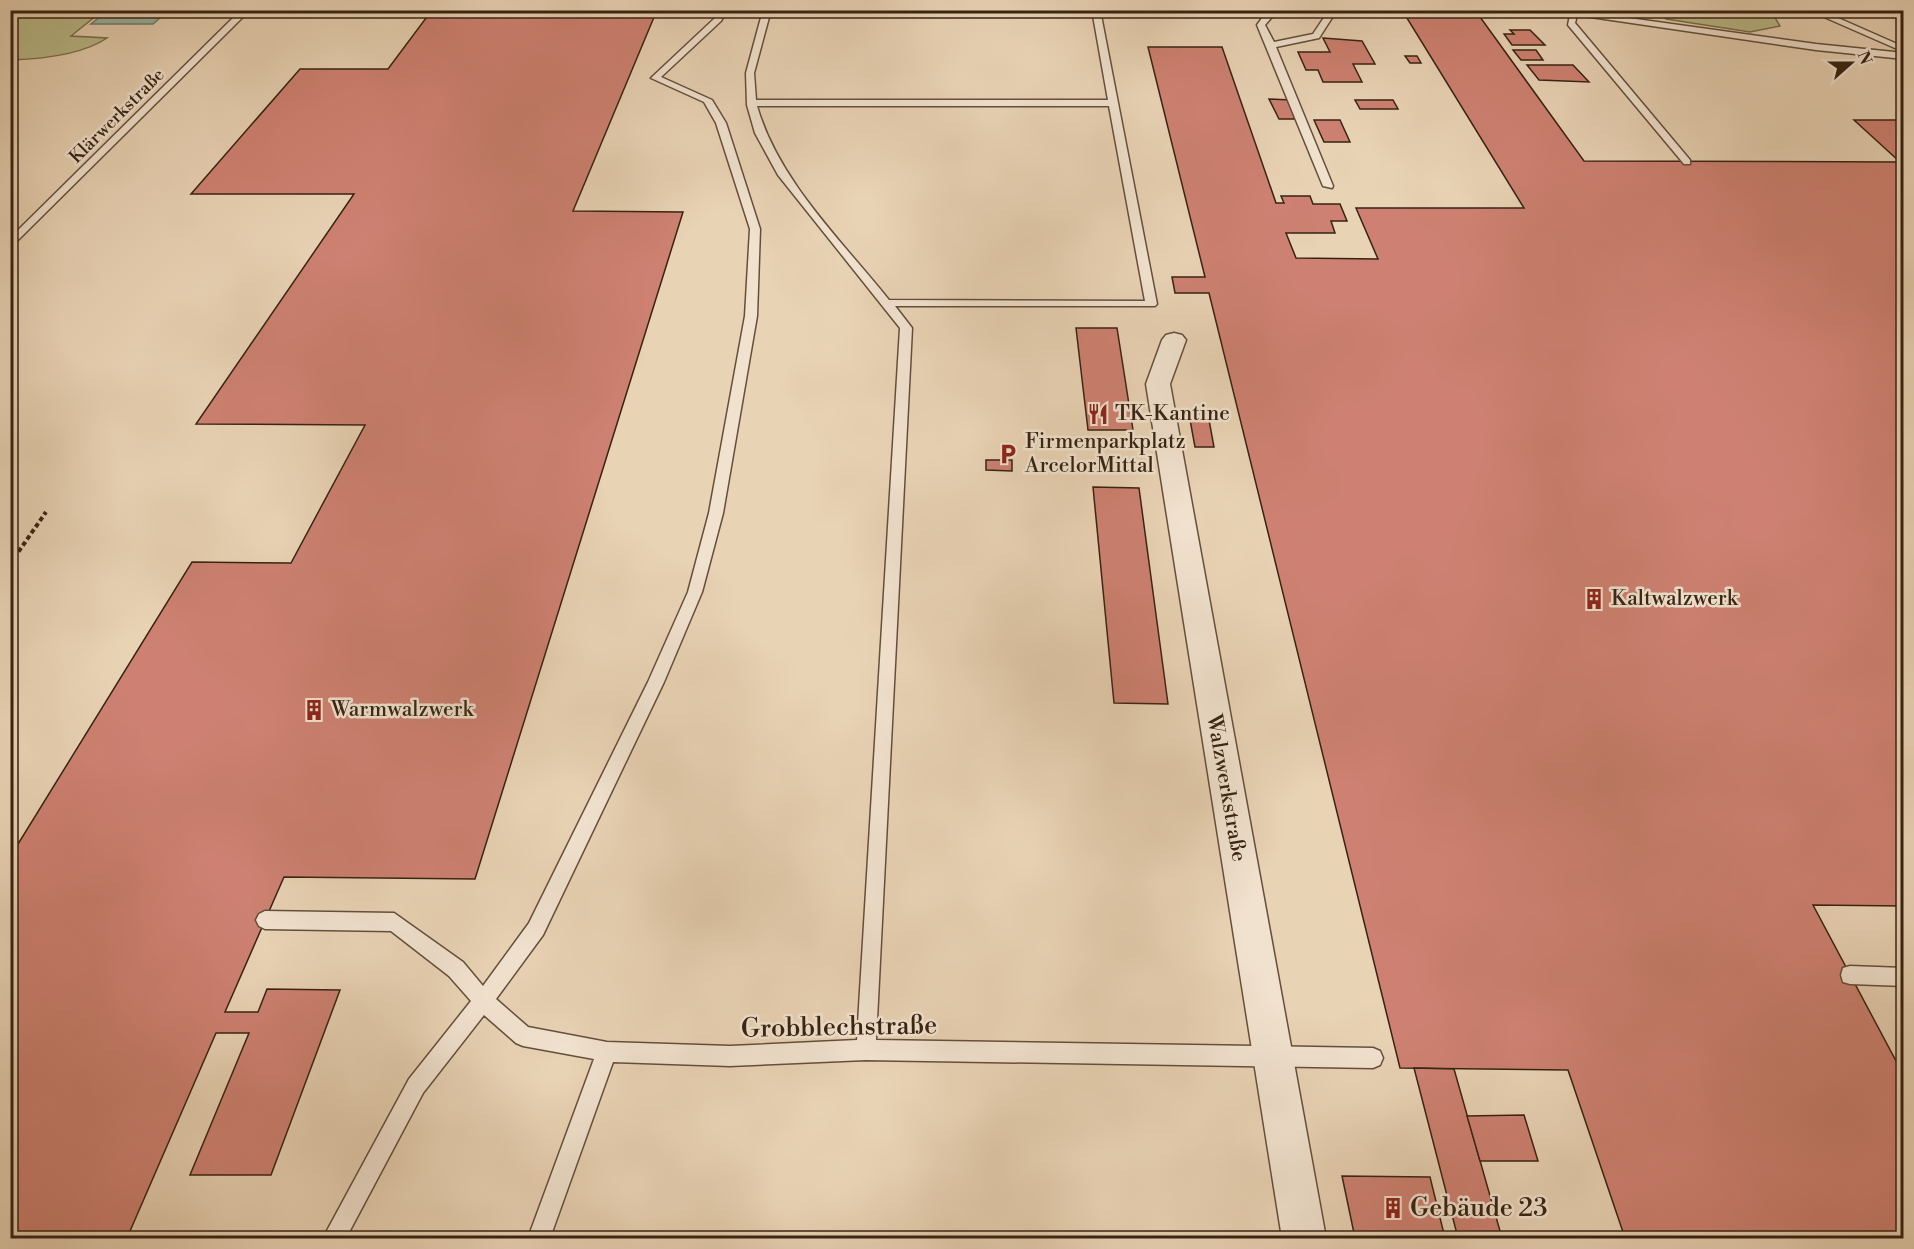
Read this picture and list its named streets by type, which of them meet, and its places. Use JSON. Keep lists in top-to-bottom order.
{
  "streets": {
    "street": ["Walzwerkstraße"],
    "lane": ["Klärwerkstraße", "Grobblechstraße"]
  },
  "crossings": [
    ["Walzwerkstraße", "Grobblechstraße"]
  ],
  "places": {
    "restaurant": ["TK-Kantine"],
    "parking": ["Firmenparkplatz ArcelorMittal"],
    "building": ["Kaltwalzwerk", "Warmwalzwerk", "Gebäude 23"]
  },
  "north": "right"
}
